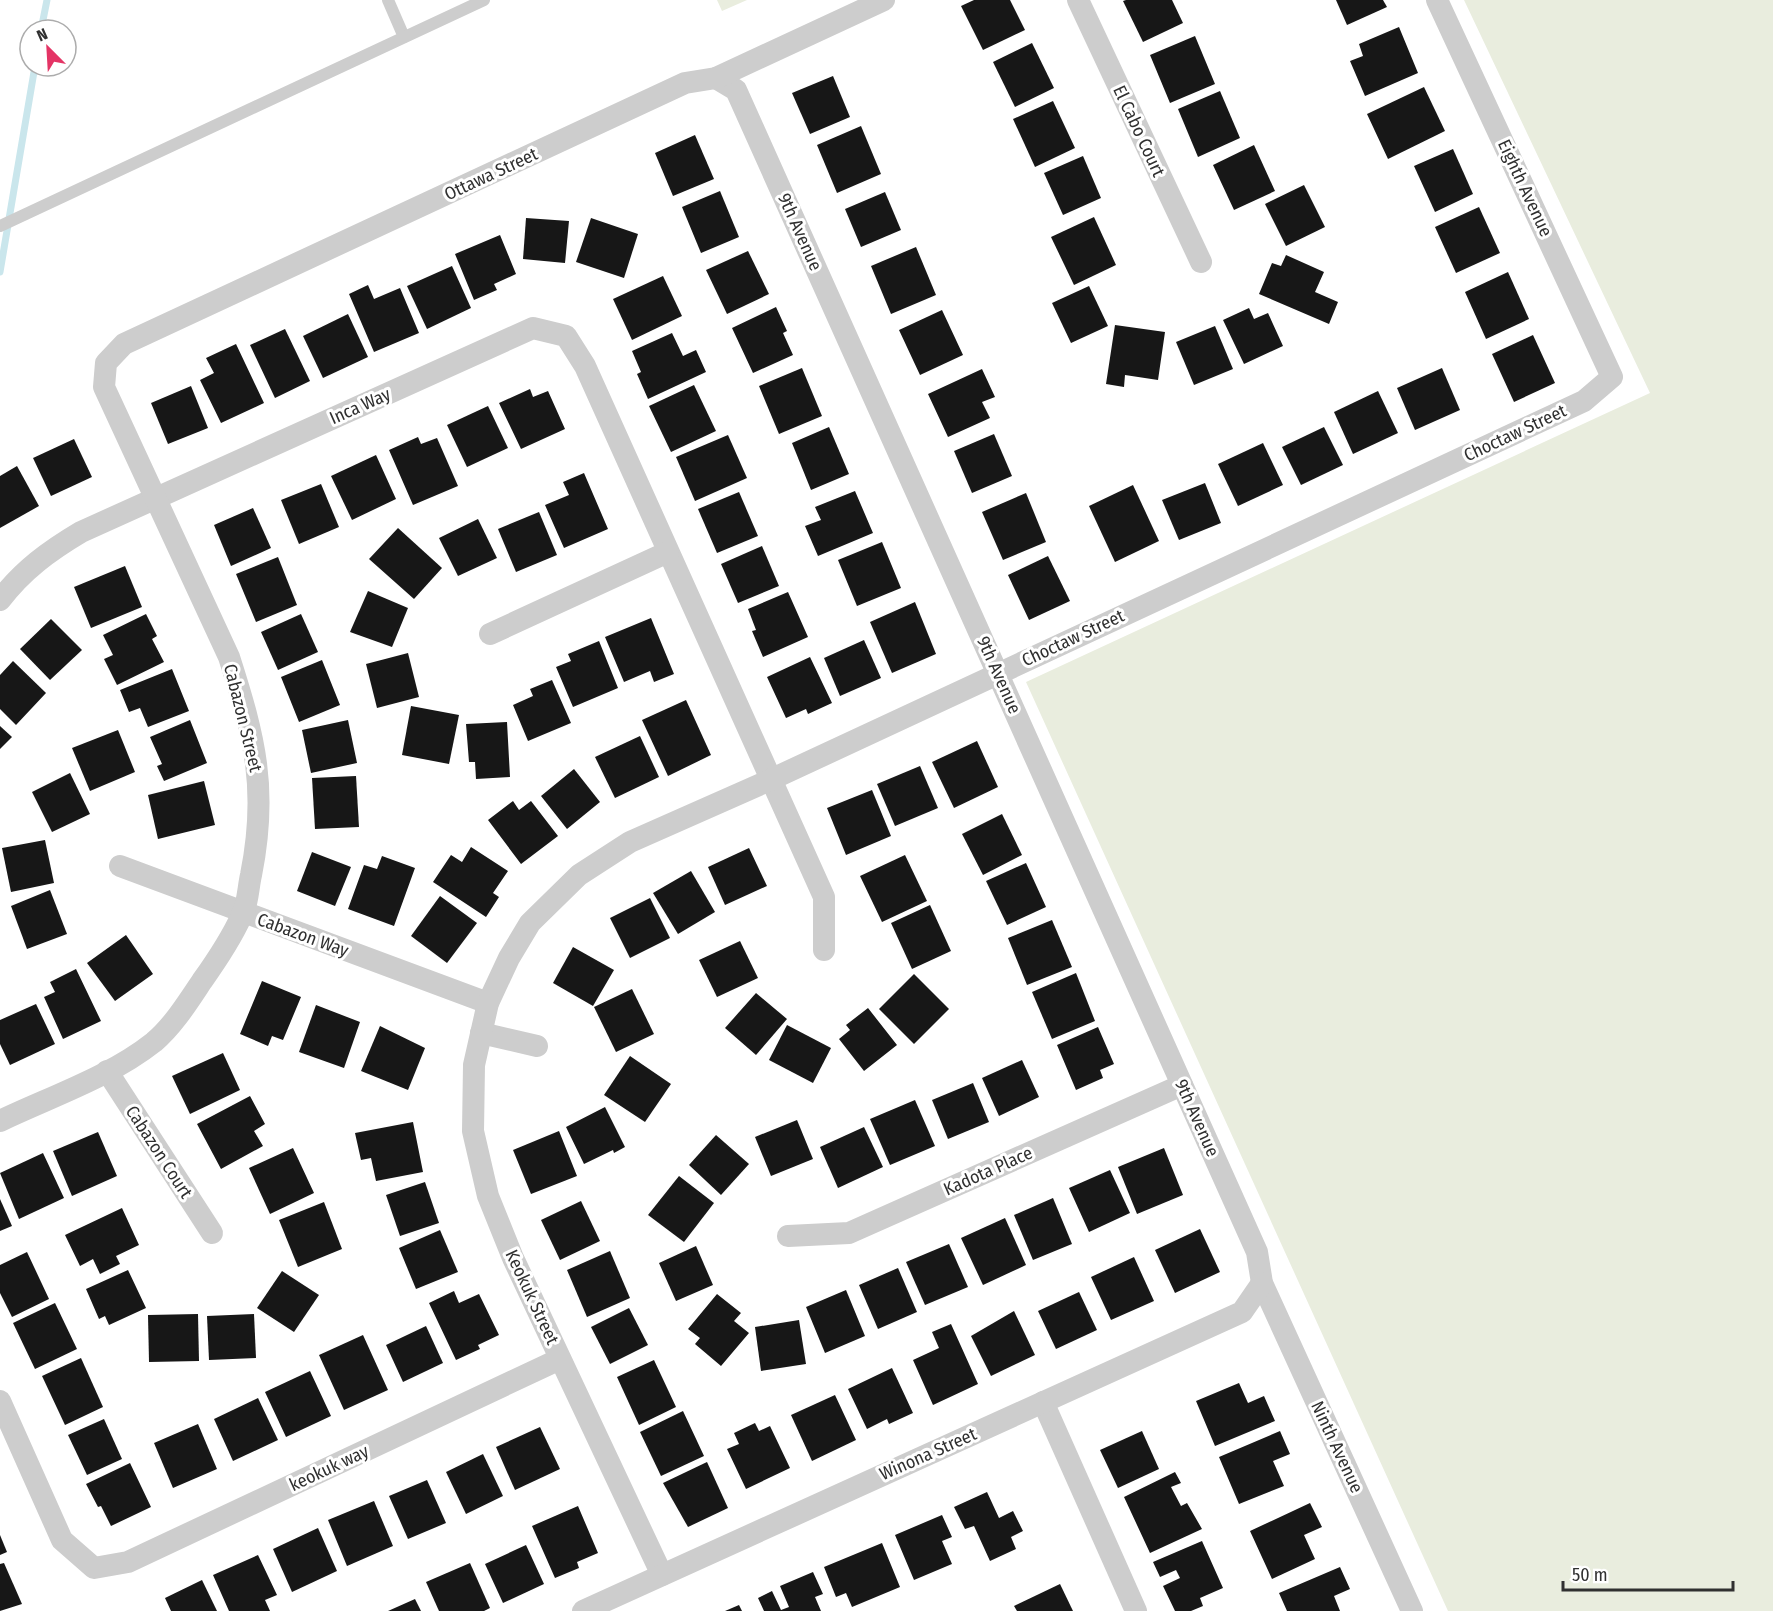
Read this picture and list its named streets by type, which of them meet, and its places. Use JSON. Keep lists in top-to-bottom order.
{
  "streets": {
    "street": [
      "El Cabo Court",
      "Ottawa Street",
      "Eighth Avenue",
      "9th Avenue",
      "Inca Way",
      "Choctaw Street",
      "Cabazon Street",
      "Cabazon Way",
      "Cabazon Court",
      "Kadota Place",
      "Keokuk Street",
      "Ninth Avenue",
      "Winona Street",
      "keokuk way"
    ]
  },
  "crossings": [
    ["Ottawa Street", "9th Avenue"],
    ["Ottawa Street", "Cabazon Street"],
    ["Eighth Avenue", "Choctaw Street"],
    ["9th Avenue", "Choctaw Street"],
    ["9th Avenue", "Kadota Place"],
    ["9th Avenue", "Ninth Avenue"],
    ["9th Avenue", "Winona Street"],
    ["Inca Way", "Cabazon Street"],
    ["Choctaw Street", "Cabazon Way"],
    ["Choctaw Street", "Keokuk Street"],
    ["Cabazon Street", "Cabazon Way"],
    ["Cabazon Street", "Cabazon Court"],
    ["Cabazon Way", "Keokuk Street"],
    ["Keokuk Street", "Winona Street"],
    ["Keokuk Street", "keokuk way"],
    ["Ninth Avenue", "Winona Street"]
  ],
  "scale_bar": "50 m",
  "north": "top left"
}
